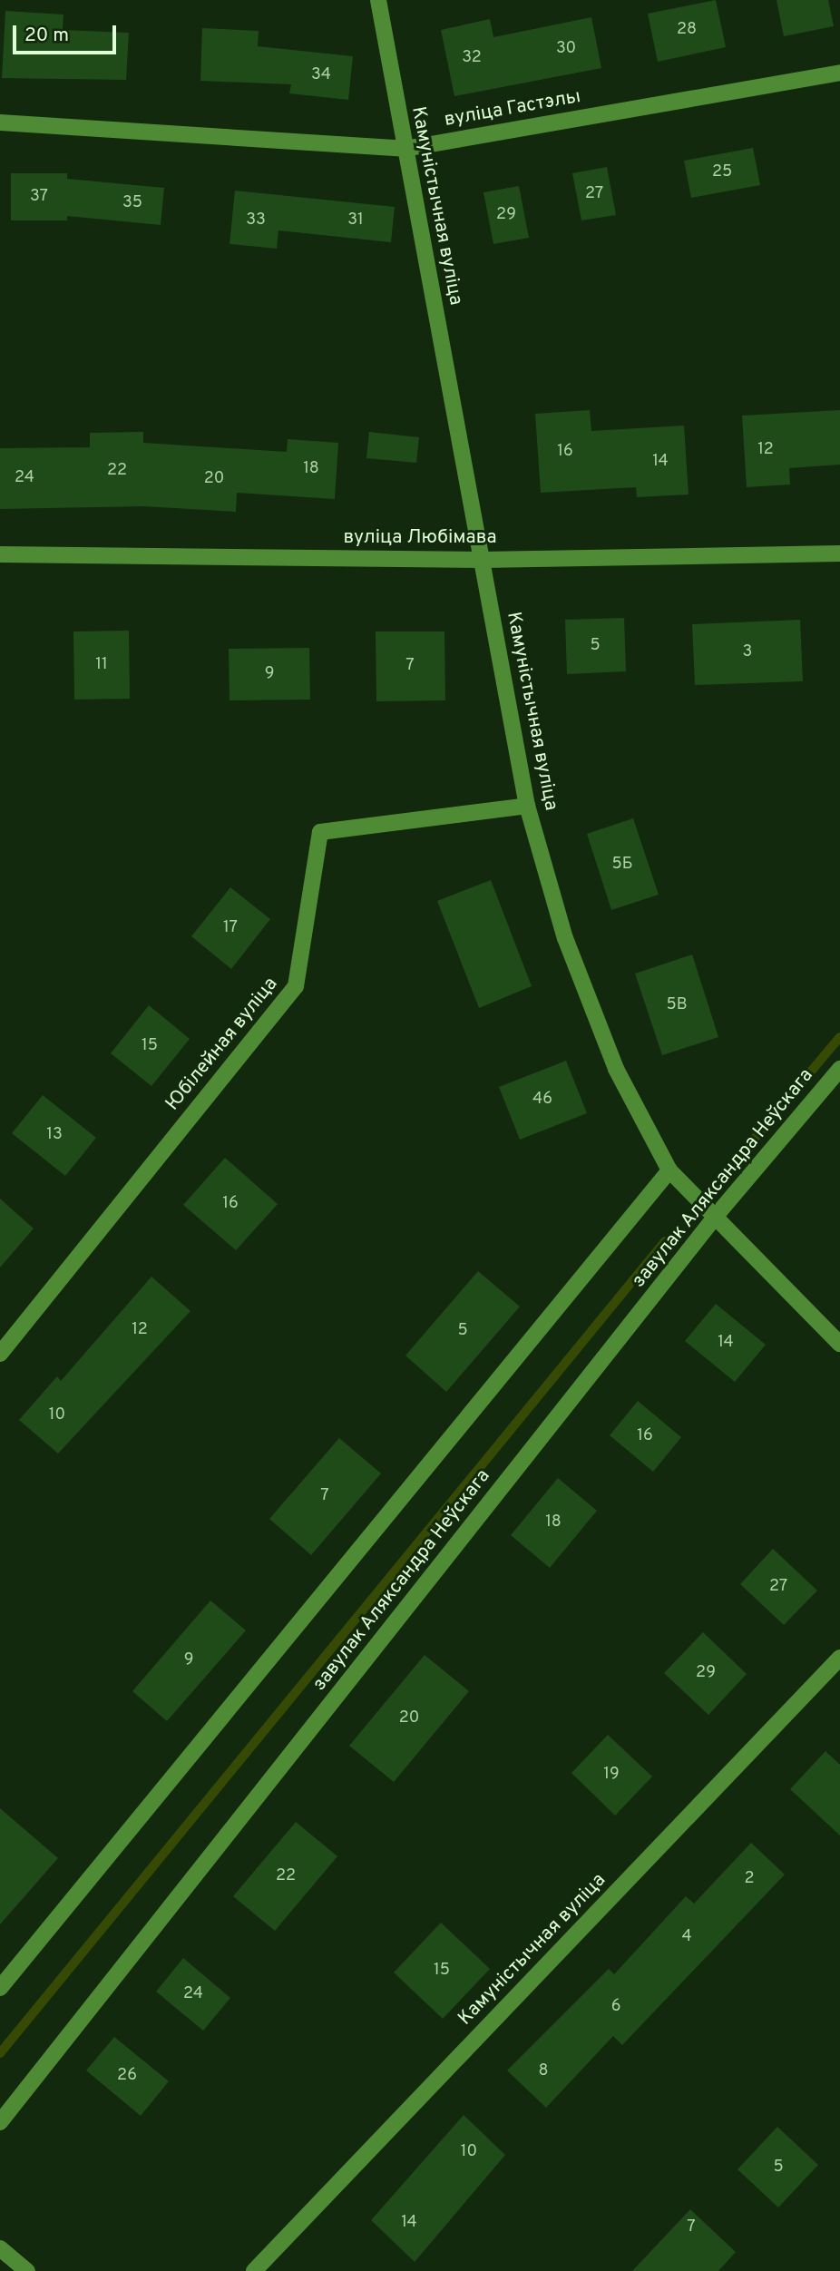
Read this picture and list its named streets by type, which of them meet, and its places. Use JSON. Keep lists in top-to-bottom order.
{
  "streets": {
    "street": [
      "вуліца Гастэлы",
      "Камуністычная вуліца",
      "вуліца Любімава",
      "Юбілейная вуліца",
      "завулак Аляксандра Неўскага"
    ]
  },
  "crossings": [
    ["вуліца Гастэлы", "Камуністычная вуліца"],
    ["Камуністычная вуліца", "вуліца Любімава"],
    ["Камуністычная вуліца", "Юбілейная вуліца"],
    ["Камуністычная вуліца", "завулак Аляксандра Неўскага"]
  ],
  "house_numbers": [
    "28",
    "30",
    "32",
    "34",
    "25",
    "27",
    "37",
    "35",
    "29",
    "33",
    "31",
    "12",
    "16",
    "14",
    "18",
    "22",
    "24",
    "20",
    "5",
    "3",
    "11",
    "7",
    "9",
    "5Б",
    "17",
    "5В",
    "15",
    "46",
    "13",
    "16",
    "12",
    "5",
    "14",
    "10",
    "16",
    "7",
    "18",
    "27",
    "9",
    "29",
    "20",
    "19",
    "22",
    "2",
    "4",
    "15",
    "24",
    "6",
    "8",
    "26",
    "10",
    "5",
    "14",
    "7"
  ],
  "scale_bar": "20 m"
}
